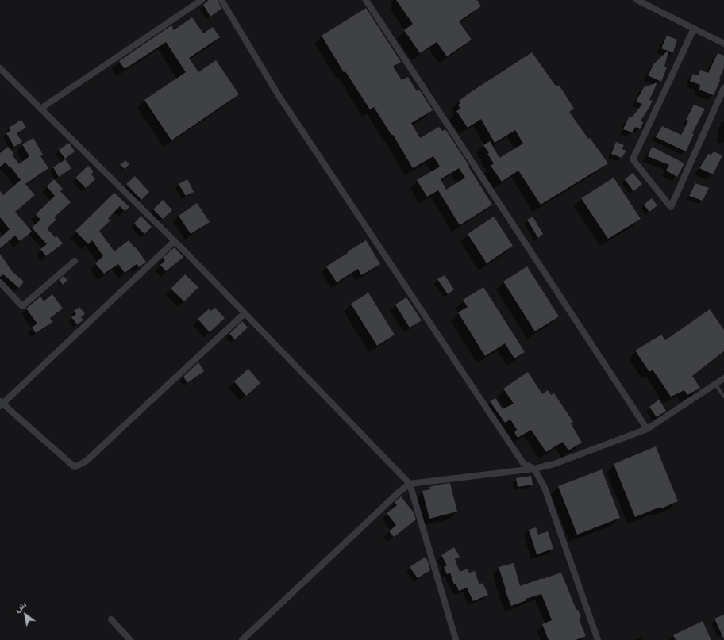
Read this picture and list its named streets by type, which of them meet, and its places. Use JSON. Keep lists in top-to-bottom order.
{
  "north": "top left"
}
